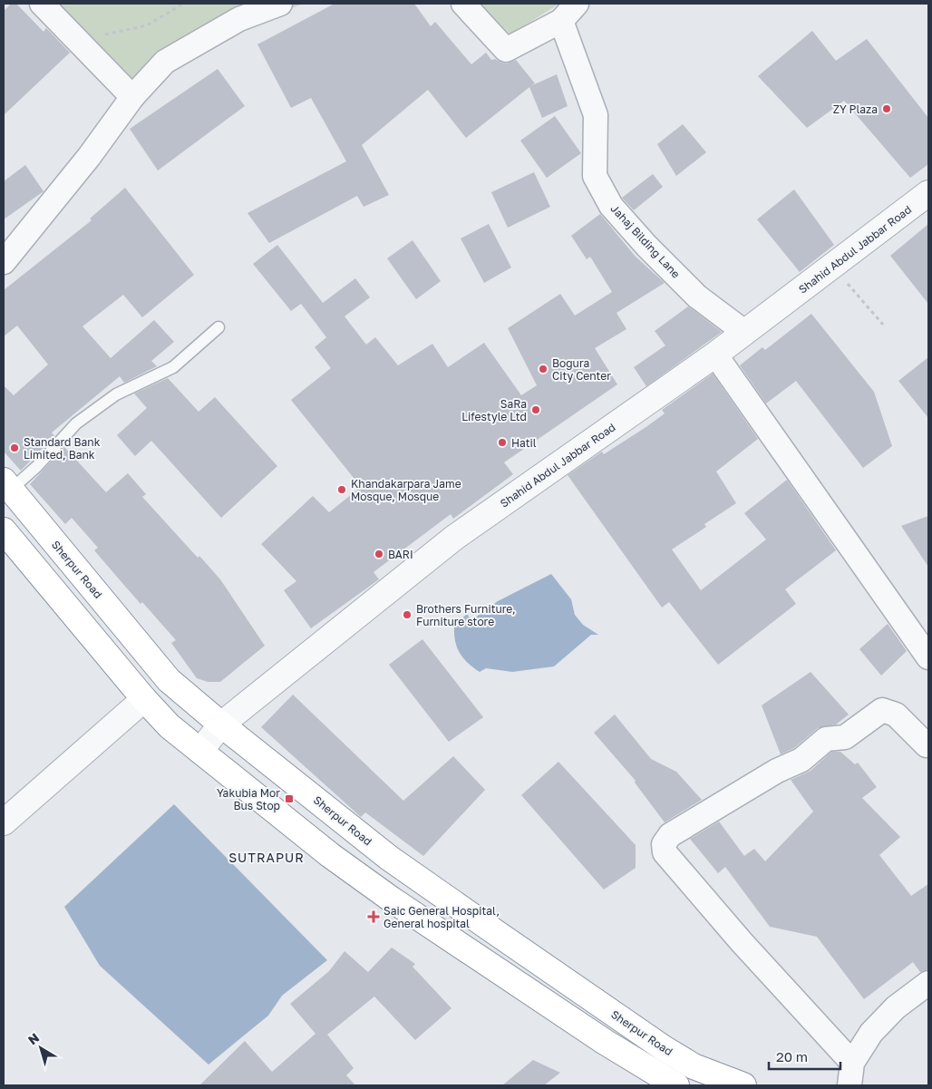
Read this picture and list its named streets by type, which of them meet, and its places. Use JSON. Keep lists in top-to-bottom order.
{
  "streets": {
    "highway": ["Sherpur Road"],
    "street": ["Jahaj Bilding Lane", "Shahid Abdul Jabbar Road"]
  },
  "crossings": [
    ["Jahaj Bilding Lane", "Shahid Abdul Jabbar Road"],
    ["Shahid Abdul Jabbar Road", "Sherpur Road"]
  ],
  "districts": ["SUTRAPUR"],
  "places": {
    "other": [
      "ZY Plaza",
      "Bogura City Center",
      "SaRa Lifestyle Ltd",
      "Hatil",
      "Standard Bank Limited, Bank",
      "Khandakarpara Jame Mosque, Mosque",
      "BARI",
      "Brothers Furniture, Furniture store"
    ],
    "transit": ["Yakubia Mor Bus Stop"],
    "health": ["Saic General Hospital, General hospital"]
  },
  "scale_bar": "20 m",
  "north": "top left"
}
